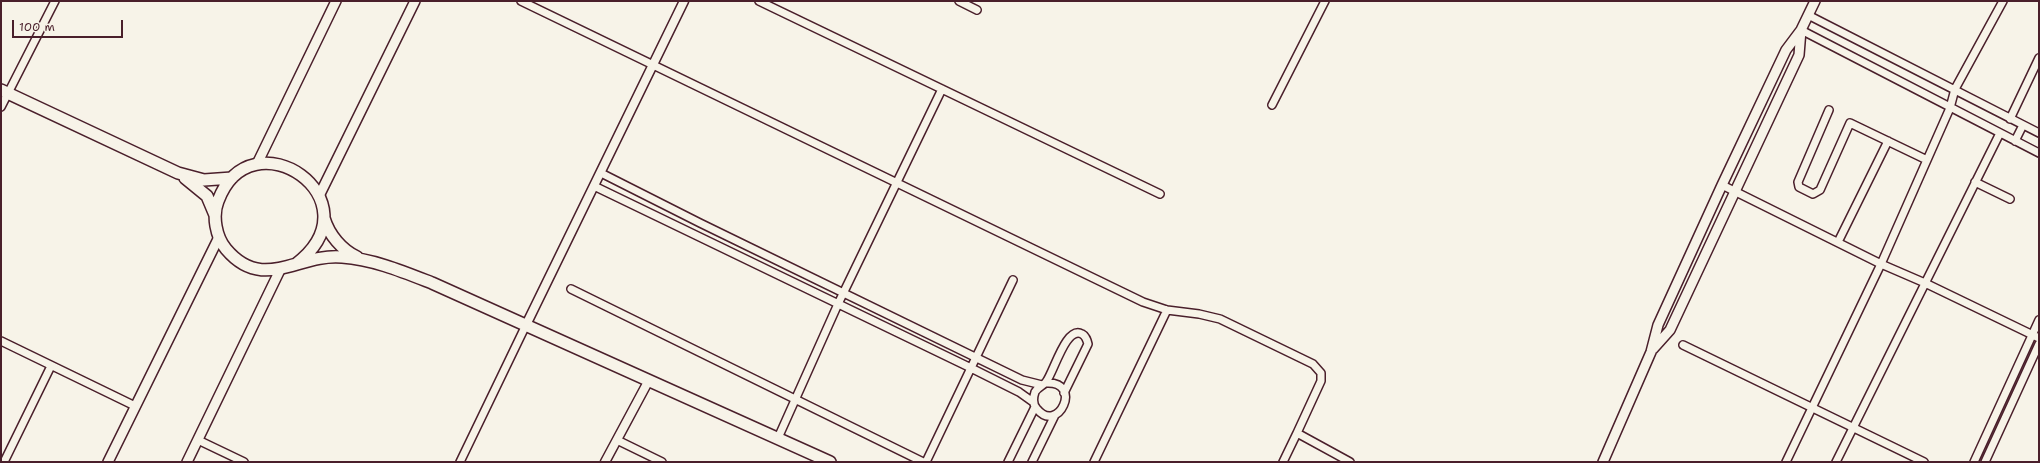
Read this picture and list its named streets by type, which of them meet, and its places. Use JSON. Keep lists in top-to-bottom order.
{
  "scale_bar": "100 m"
}
